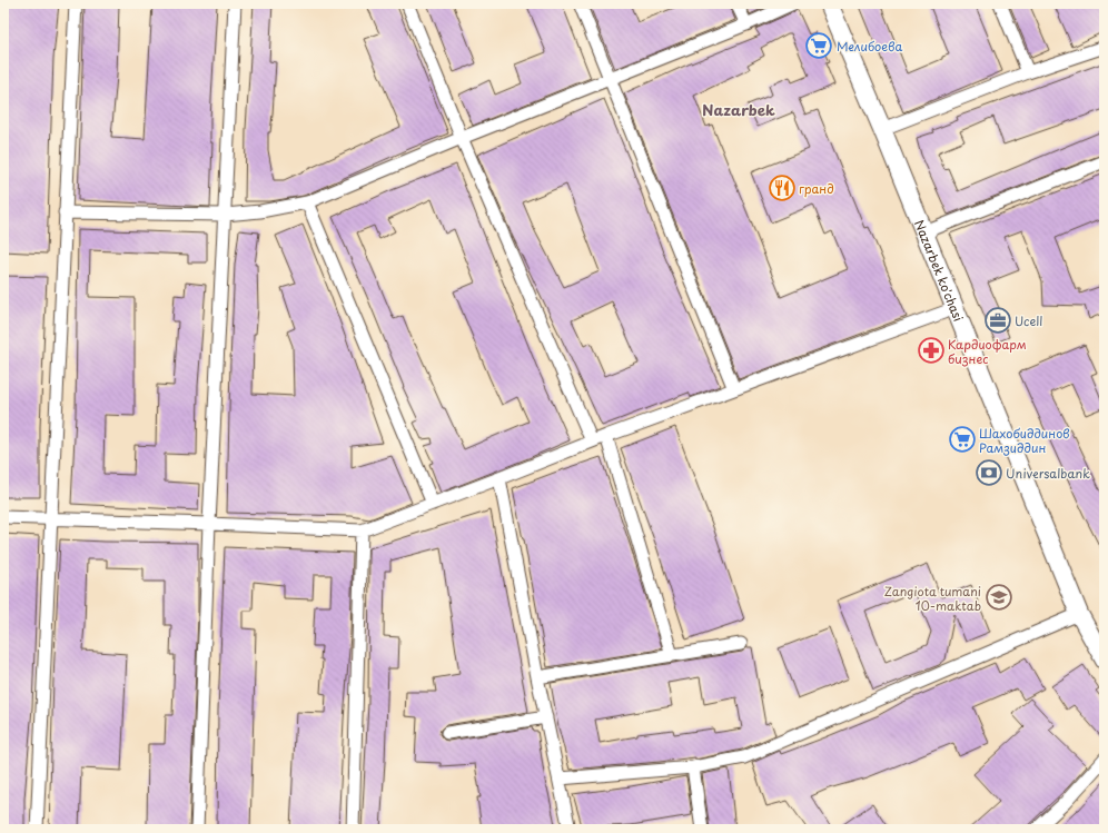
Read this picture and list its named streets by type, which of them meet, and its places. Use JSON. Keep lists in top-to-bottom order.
{
  "streets": {
    "main road": ["Nazarbek ko'chasi"]
  },
  "districts": ["Nazarbek"],
  "places": {
    "supermarket": ["Мелибоева", "Шахобиддинов Рамзиддин"],
    "restaurant": ["гранд"],
    "office": ["Ucell"],
    "pharmacy": ["Кардиофарм бизнес"],
    "bank": ["Universalbank"],
    "school or university": ["Zangiota tumani 10-maktab"]
  }
}
